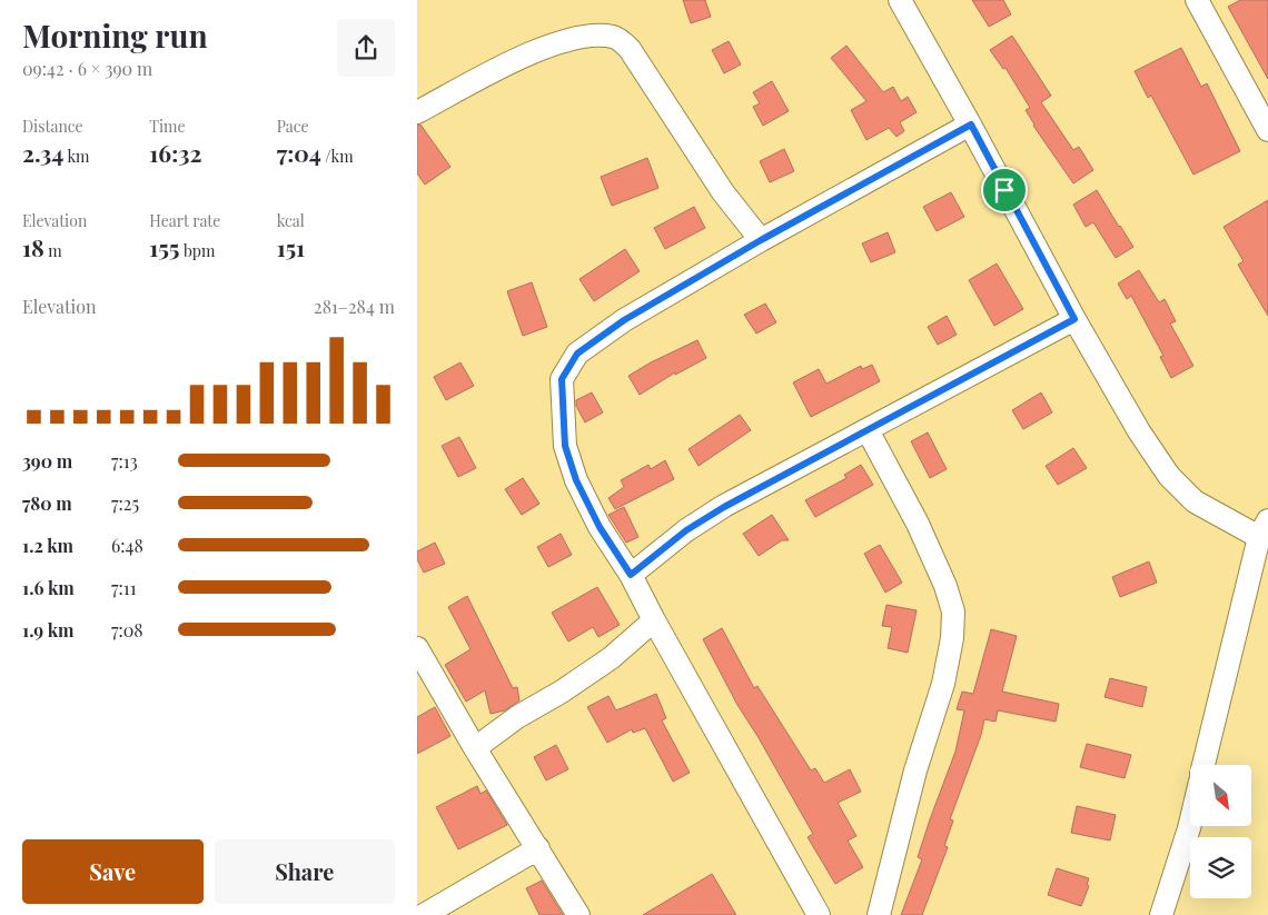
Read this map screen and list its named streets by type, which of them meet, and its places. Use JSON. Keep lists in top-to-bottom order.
{
  "north": "bottom right",
  "page": {
    "heading": ["Morning run", "09:42 · 6 × 390 m"],
    "stats": [
      ["Distance", "2.34 km"],
      ["Time", "16:32"],
      ["Pace", "7:04 /km"],
      ["Elevation", "18 m"],
      ["Heart rate", "155 bpm"],
      ["kcal", "151"]
    ],
    "chart": ["Elevation", "281–284 m"],
    "list": [
      {
        "name": "390 m",
        "note": "7:13"
      },
      {
        "name": "780 m",
        "note": "7:25"
      },
      {
        "name": "1.2 km",
        "note": "6:48"
      },
      {
        "name": "1.6 km",
        "note": "7:11"
      },
      {
        "name": "1.9 km",
        "note": "7:08"
      }
    ],
    "buttons": ["Save", "Share"]
  }
}
